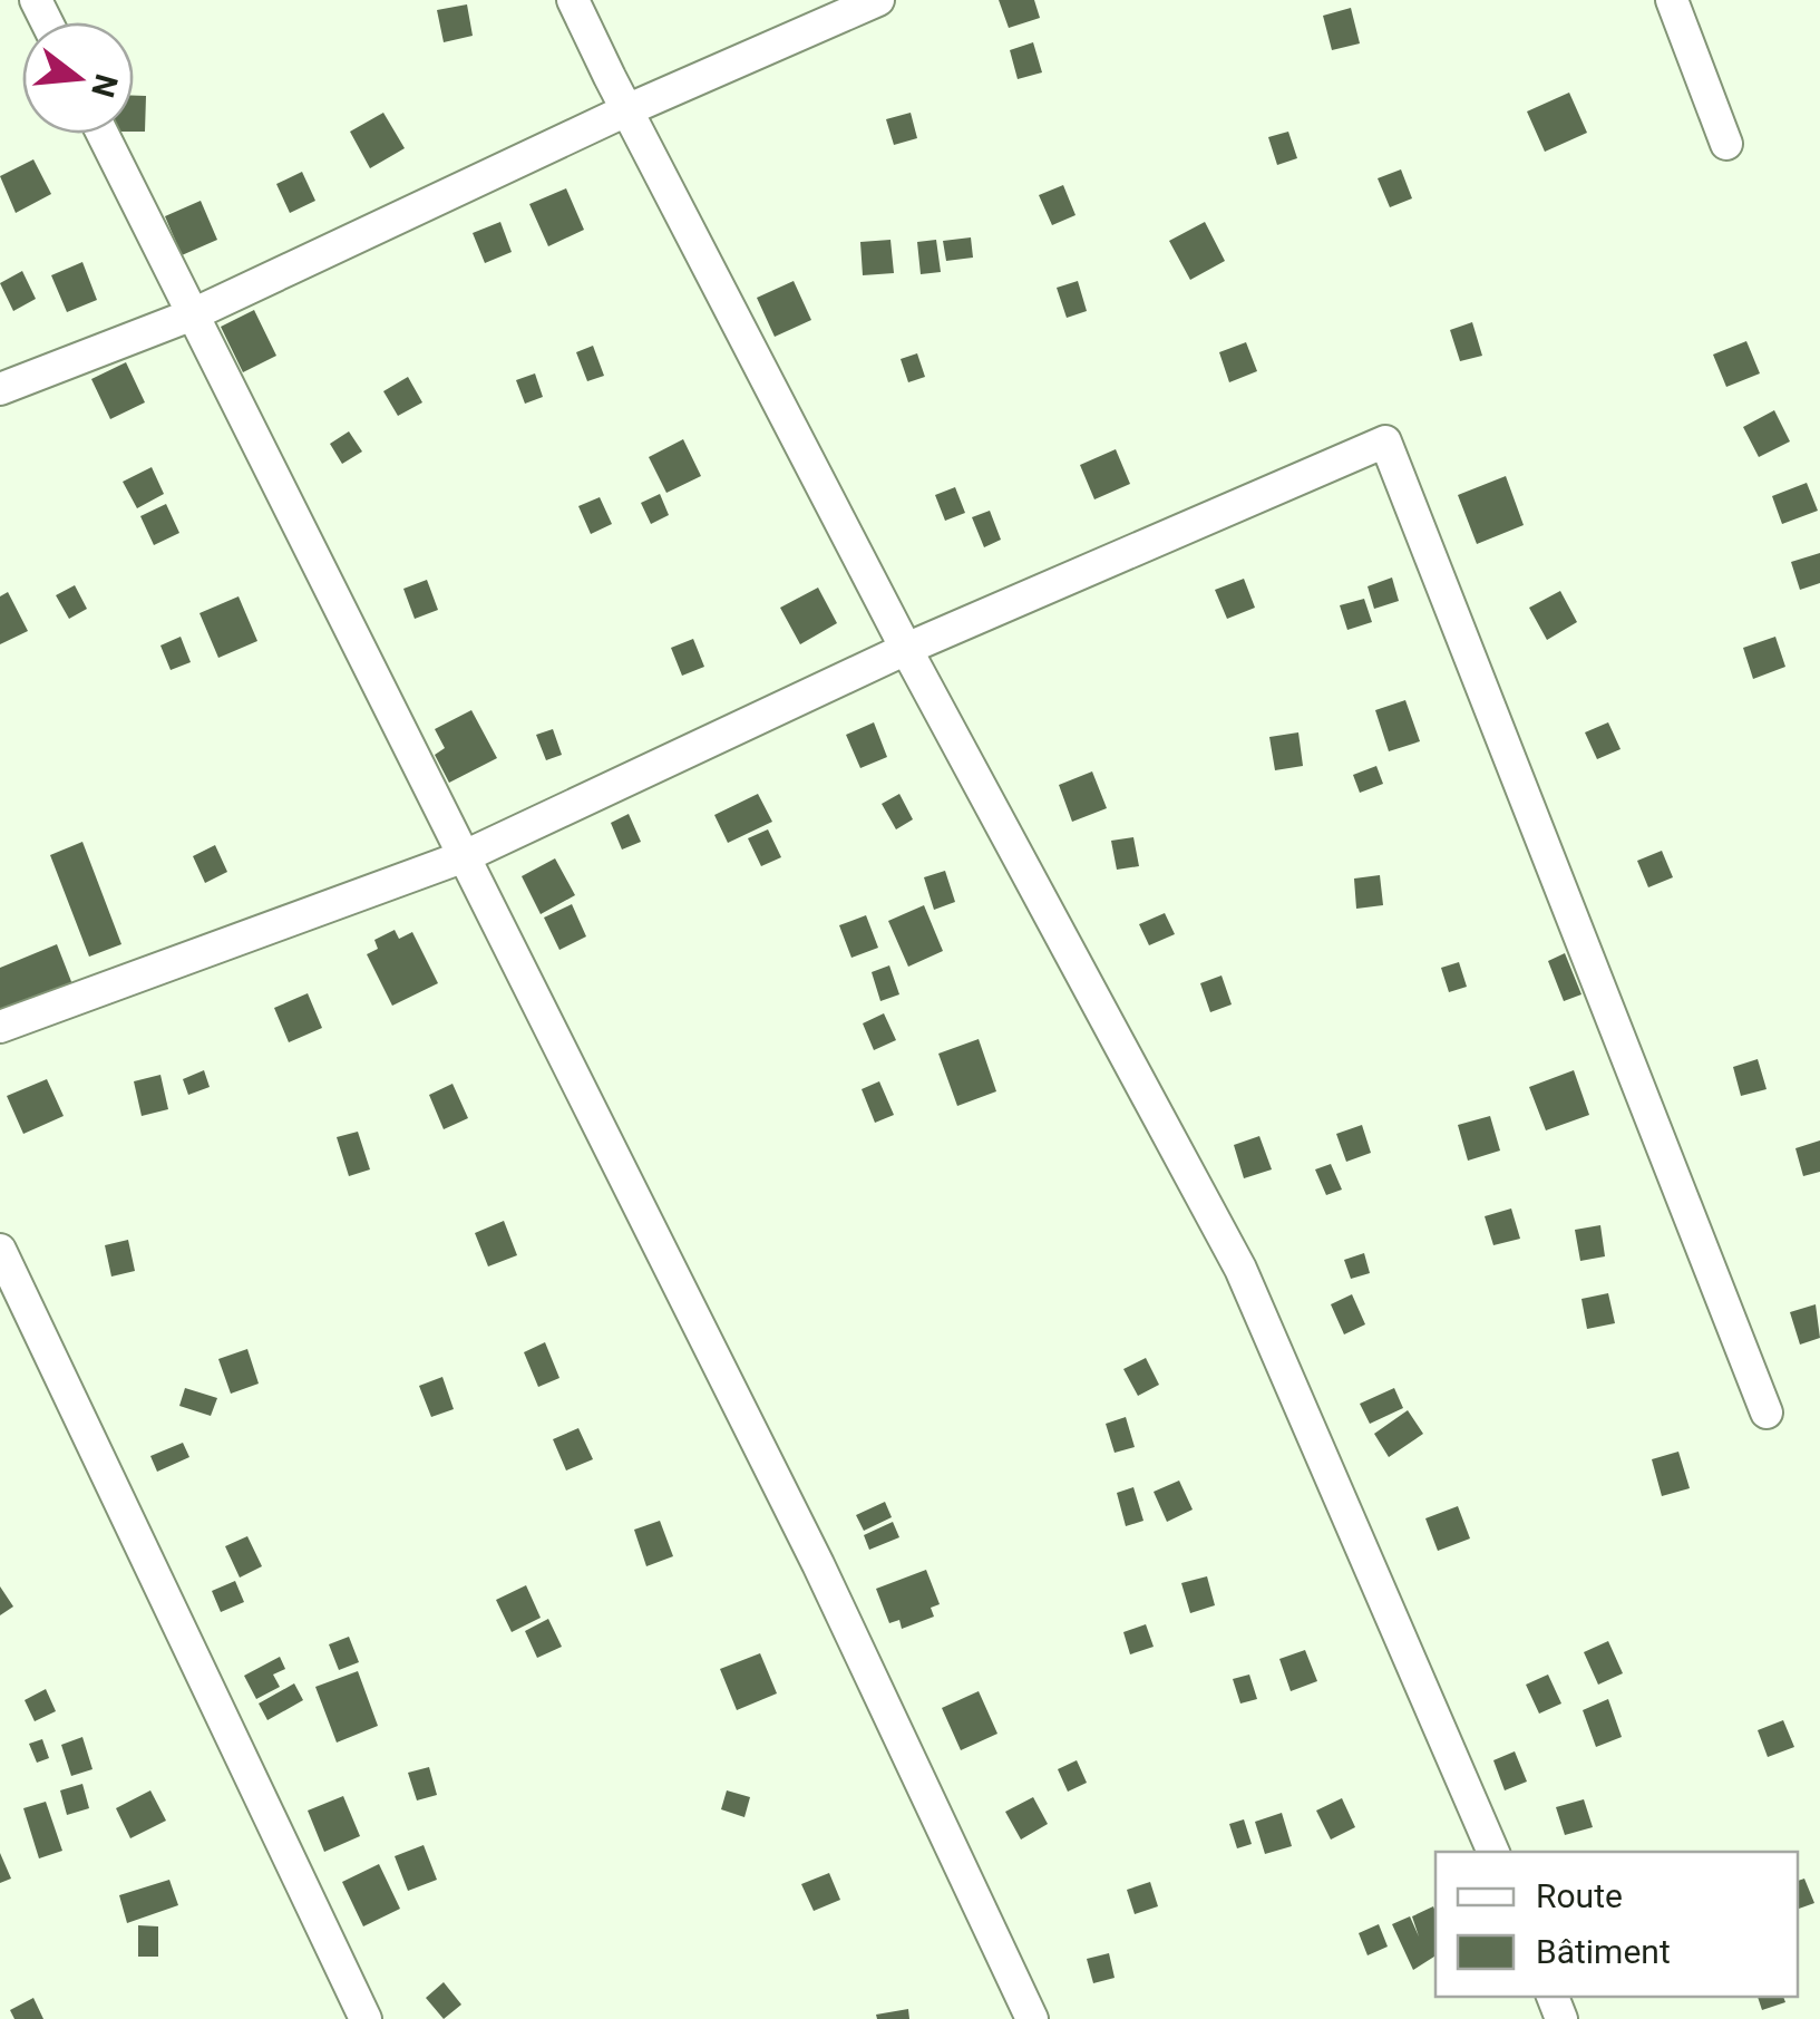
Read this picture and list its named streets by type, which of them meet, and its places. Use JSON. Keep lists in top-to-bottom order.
{
  "legend": ["Route", "Bâtiment"],
  "north": "right"
}
